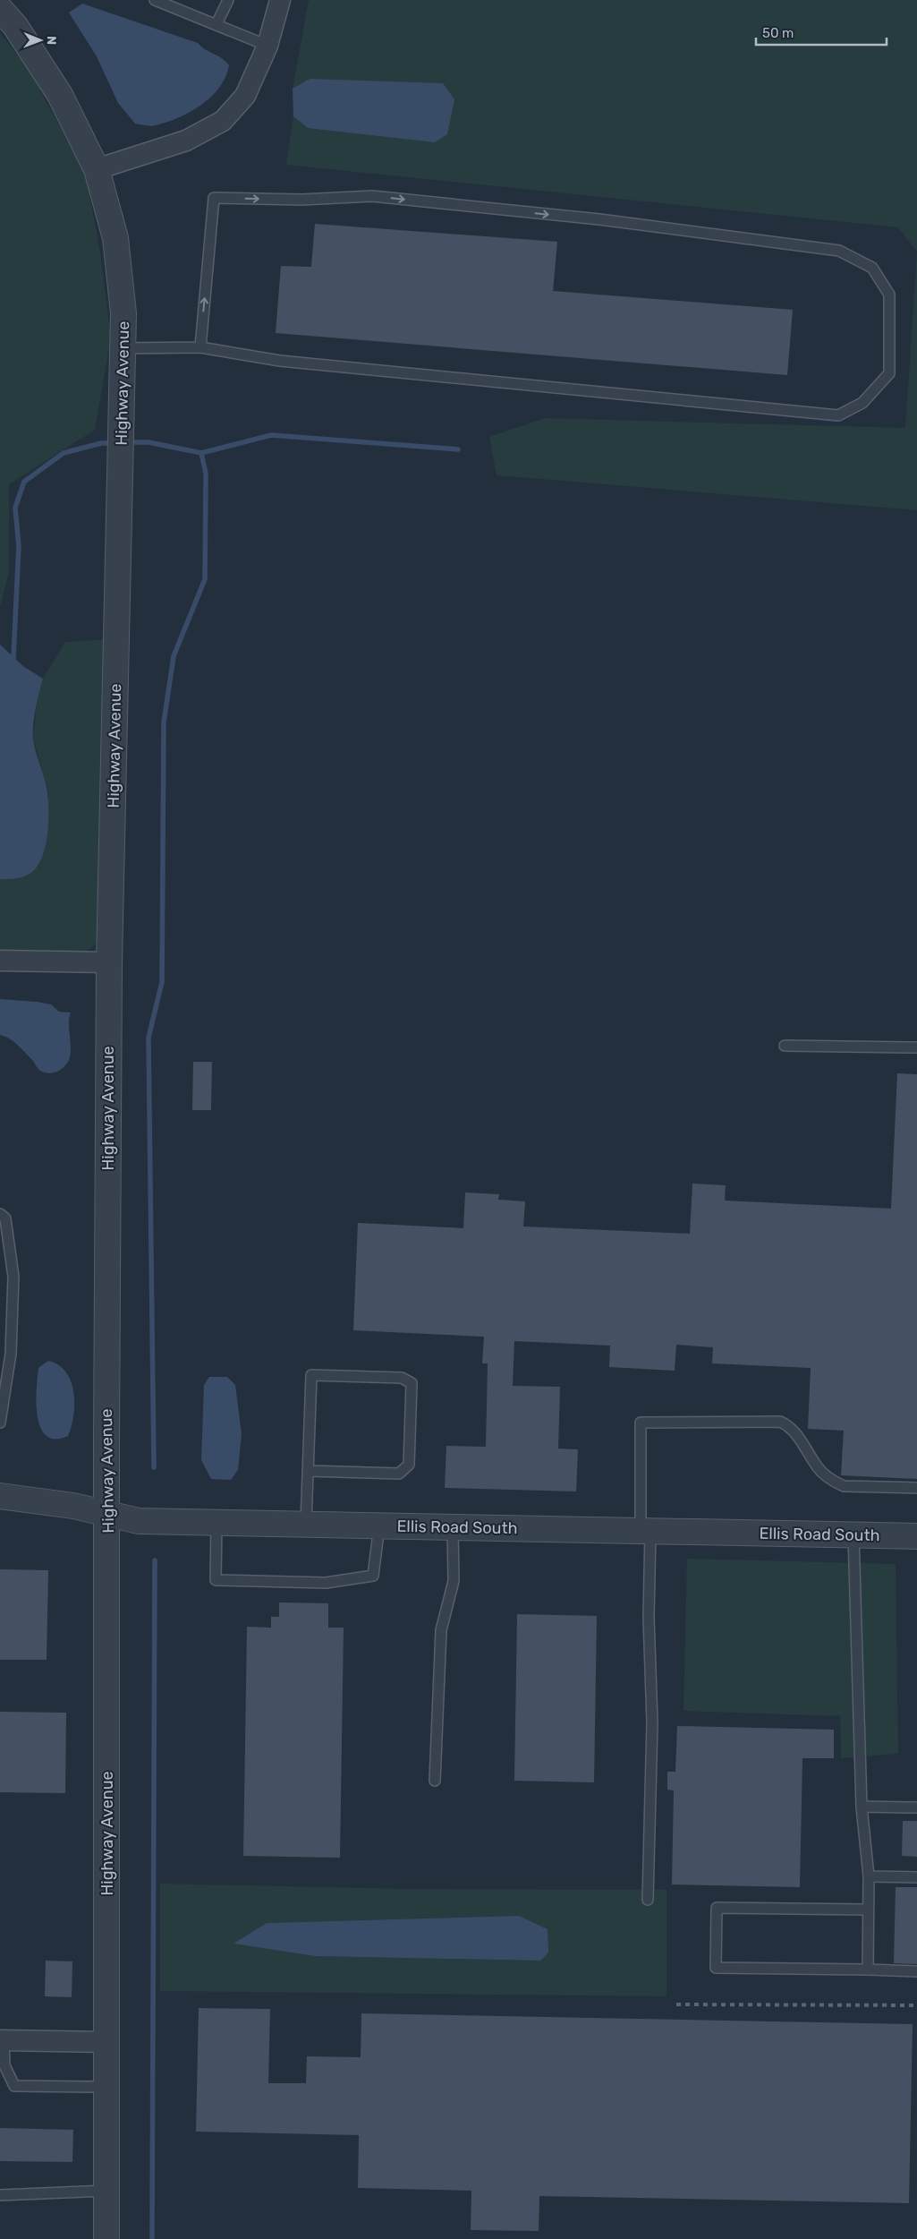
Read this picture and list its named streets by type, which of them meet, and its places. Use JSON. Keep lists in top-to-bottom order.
{
  "streets": {
    "street": ["Highway Avenue", "Ellis Road South"]
  },
  "crossings": [
    ["Highway Avenue", "Ellis Road South"]
  ],
  "scale_bar": "50 m",
  "north": "right"
}
